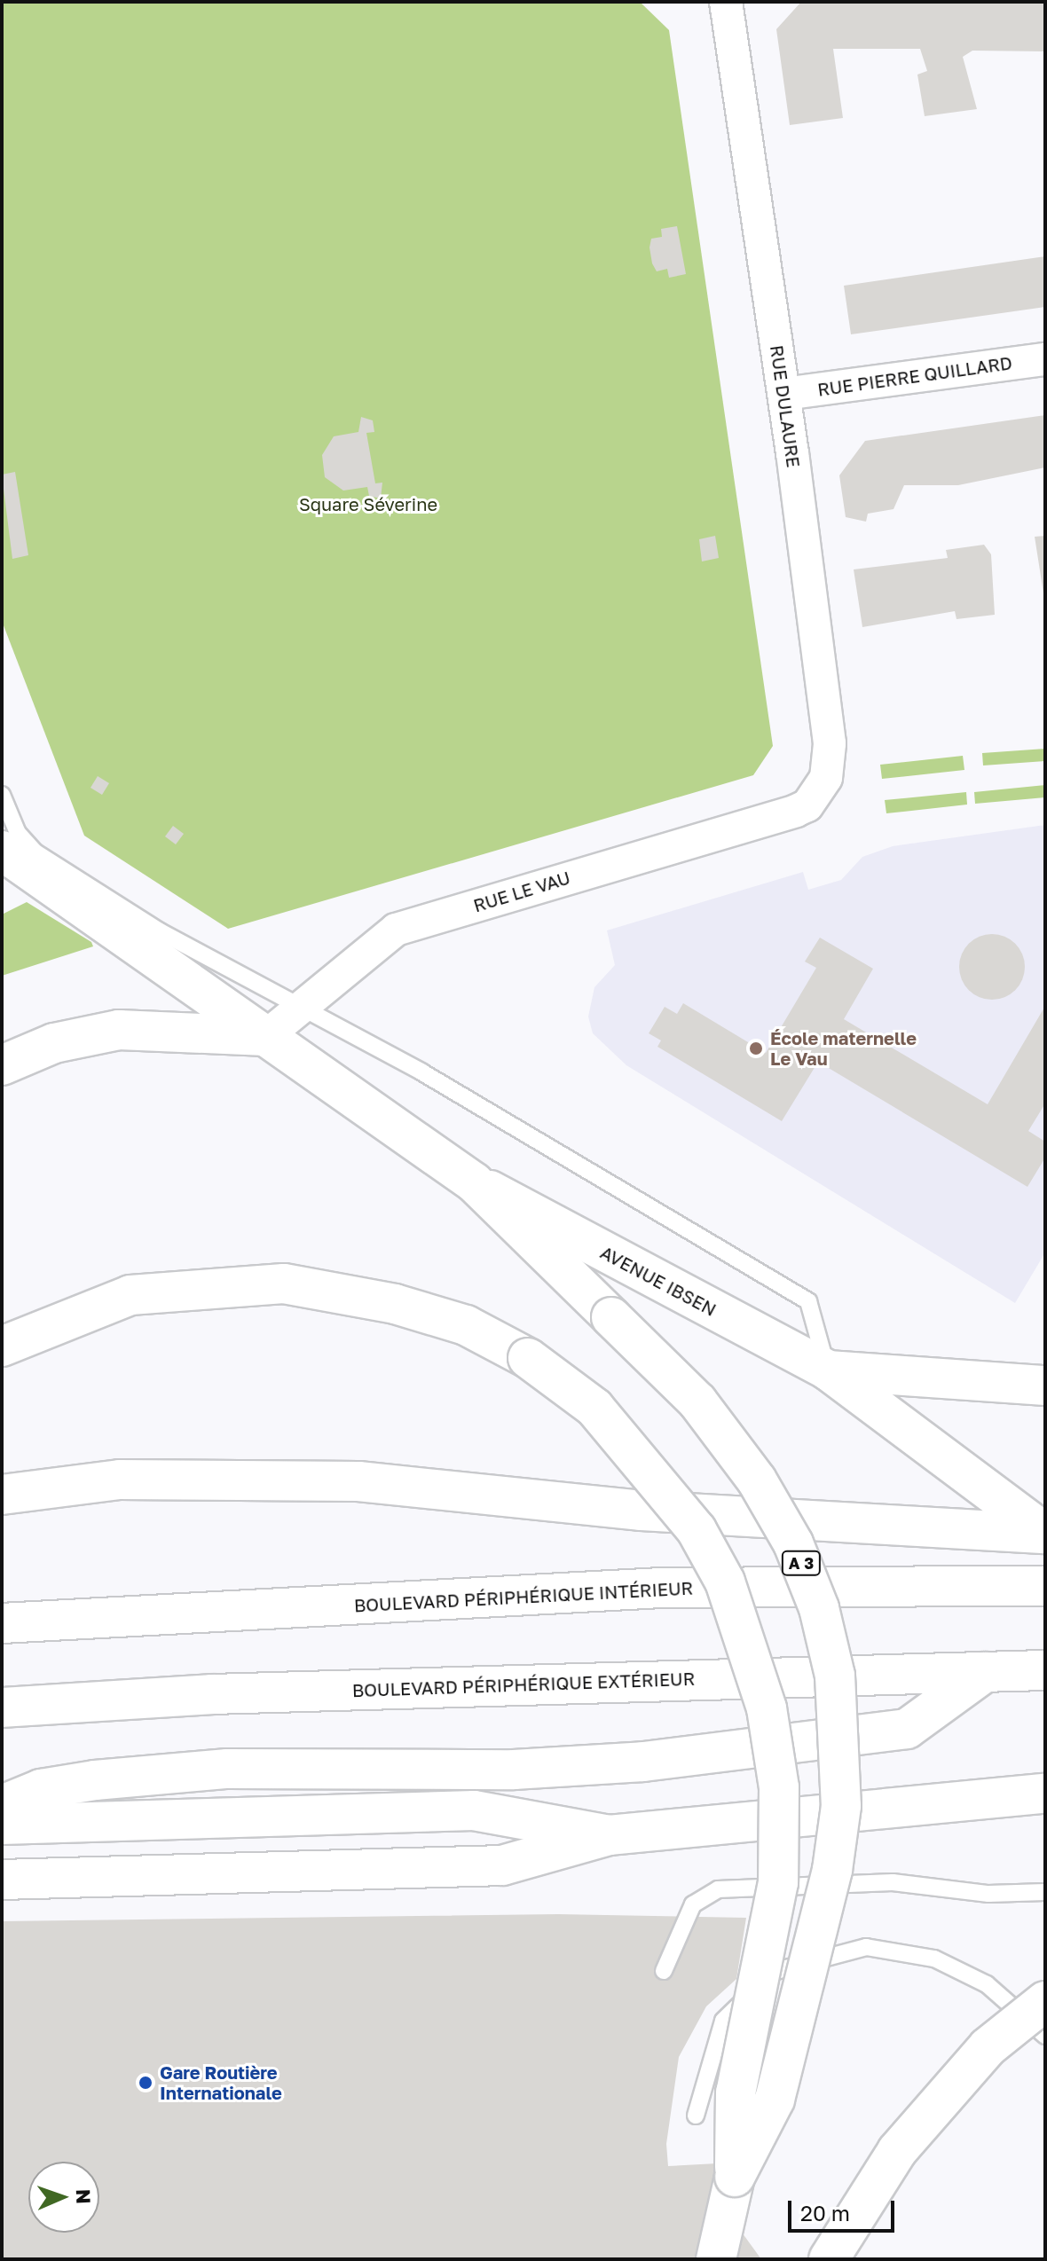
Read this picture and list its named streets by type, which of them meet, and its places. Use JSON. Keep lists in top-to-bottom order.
{
  "streets": {
    "main road": [
      "AVENUE IBSEN",
      "A 3",
      "BOULEVARD PÉRIPHÉRIQUE INTÉRIEUR",
      "BOULEVARD PÉRIPHÉRIQUE EXTÉRIEUR"
    ],
    "street": ["RUE PIERRE QUILLARD", "RUE DULAURE", "RUE LE VAU"]
  },
  "crossings": [
    ["RUE PIERRE QUILLARD", "RUE DULAURE"],
    ["RUE DULAURE", "RUE LE VAU"],
    ["RUE LE VAU", "AVENUE IBSEN"],
    ["AVENUE IBSEN", "A 3"]
  ],
  "parks": ["Square Séverine"],
  "places": ["École maternelle Le Vau", "Gare Routière Internationale"],
  "scale_bar": "20 m",
  "north": "right"
}
